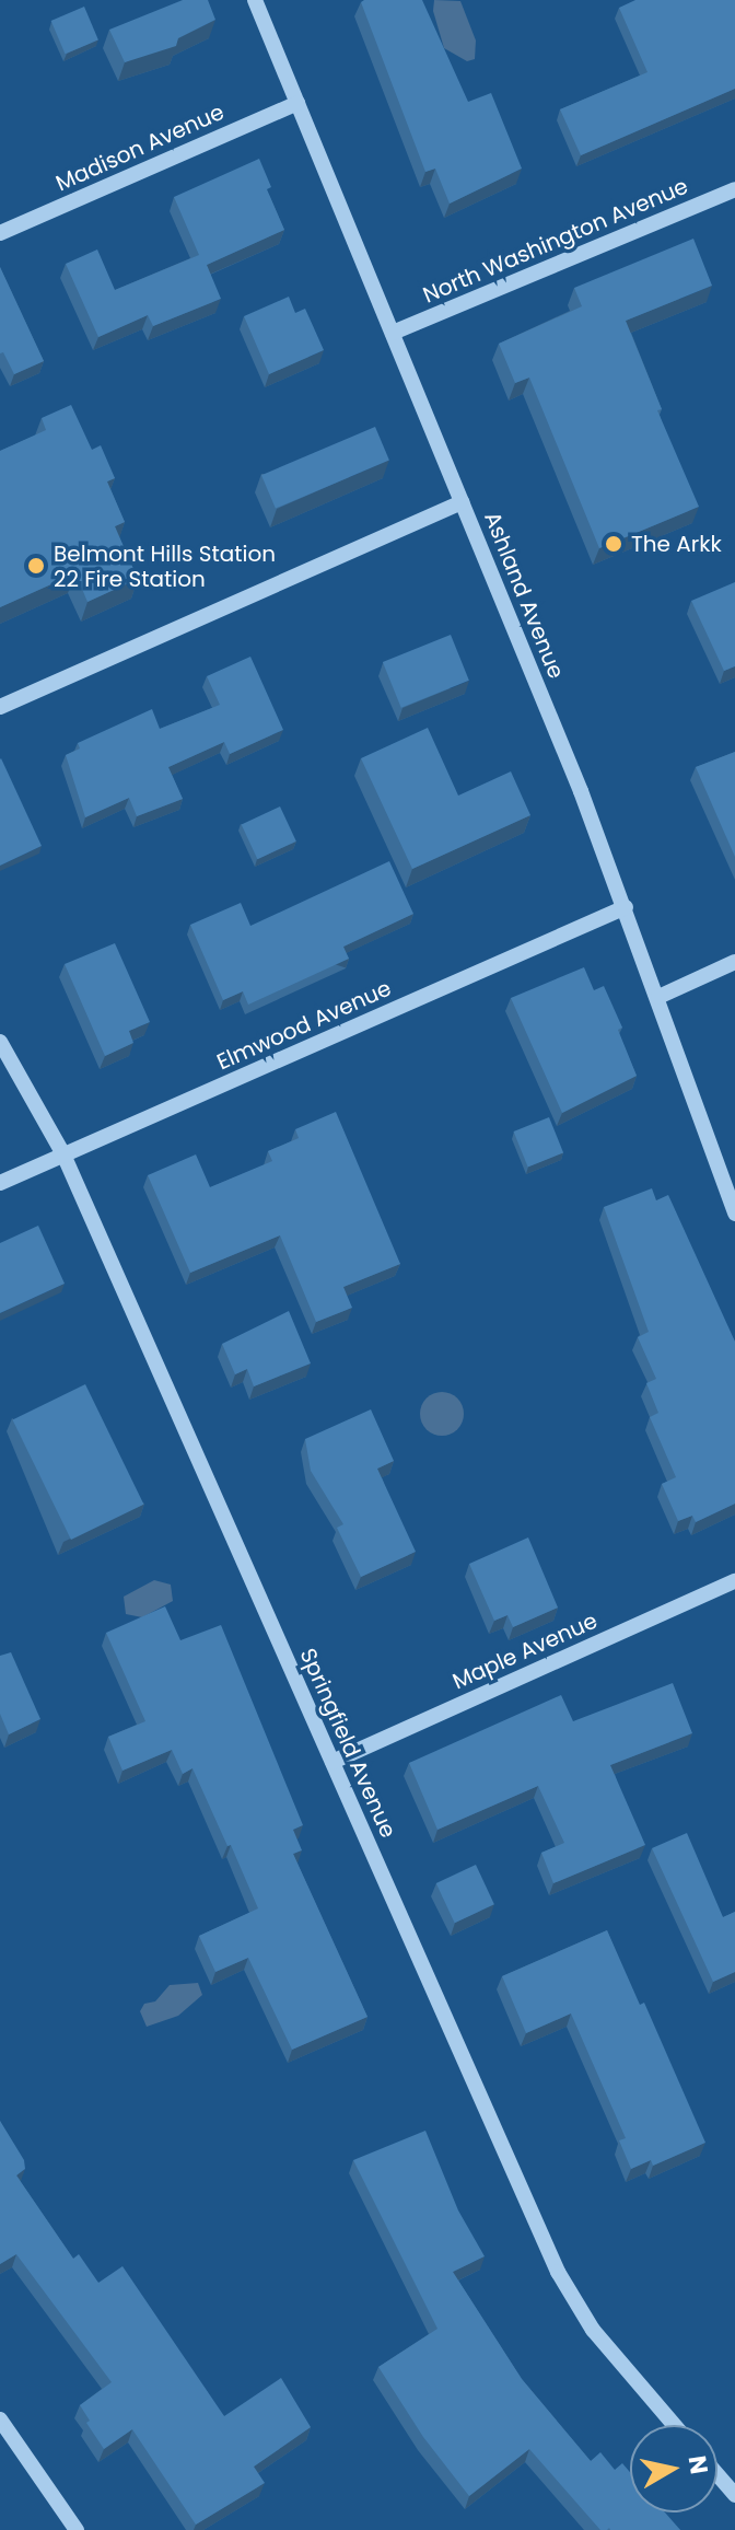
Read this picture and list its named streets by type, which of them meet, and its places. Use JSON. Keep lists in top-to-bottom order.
{
  "streets": {
    "street": [
      "Madison Avenue",
      "North Washington Avenue",
      "Ashland Avenue",
      "Elmwood Avenue",
      "Maple Avenue",
      "Springfield Avenue"
    ]
  },
  "crossings": [
    ["Madison Avenue", "Ashland Avenue"],
    ["North Washington Avenue", "Ashland Avenue"],
    ["Ashland Avenue", "Elmwood Avenue"],
    ["Elmwood Avenue", "Springfield Avenue"],
    ["Maple Avenue", "Springfield Avenue"]
  ],
  "places": ["The Arkk", "Belmont Hills Station 22 Fire Station"],
  "north": "right"
}
